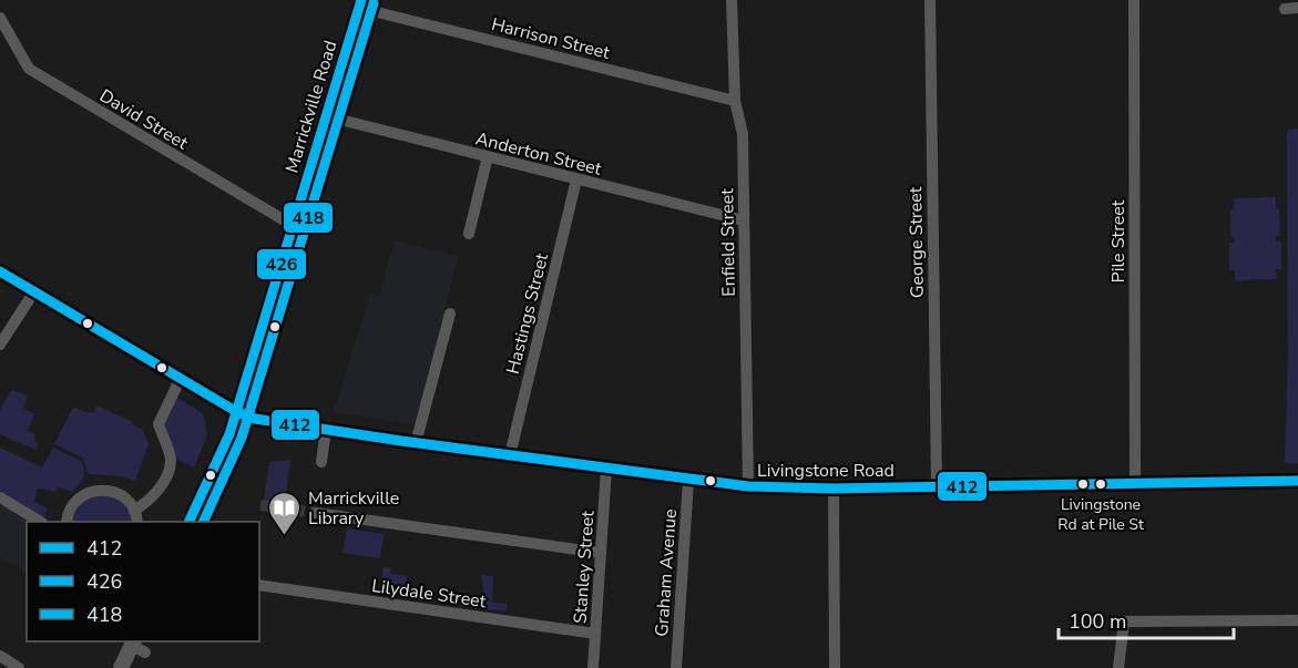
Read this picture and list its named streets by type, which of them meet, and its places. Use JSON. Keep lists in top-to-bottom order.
{
  "streets": {
    "main road": ["Marrickville Road"],
    "street": [
      "Harrison Street",
      "David Street",
      "Anderton Street",
      "Pile Street",
      "Enfield Street",
      "George Street",
      "Hastings Street",
      "Livingstone Road",
      "Stanley Street",
      "Graham Avenue",
      "Lilydale Street"
    ]
  },
  "crossings": [
    ["Harrison Street", "Marrickville Road"],
    ["Harrison Street", "Enfield Street"],
    ["Marrickville Road", "David Street"],
    ["Marrickville Road", "Anderton Street"],
    ["Marrickville Road", "Livingstone Road"],
    ["Anderton Street", "Enfield Street"],
    ["Anderton Street", "Hastings Street"],
    ["Pile Street", "Livingstone Road"],
    ["Enfield Street", "Livingstone Road"],
    ["George Street", "Livingstone Road"],
    ["Hastings Street", "Livingstone Road"],
    ["Livingstone Road", "Stanley Street"],
    ["Livingstone Road", "Graham Avenue"],
    ["Stanley Street", "Lilydale Street"]
  ],
  "places": {
    "other": ["Livingstone Rd at Pile St"],
    "library": ["Marrickville Library"]
  },
  "lines": ["transit line 426", "transit line 418", "transit line 412"],
  "legend": ["412", "426", "418"],
  "scale_bar": "100 m"
}
